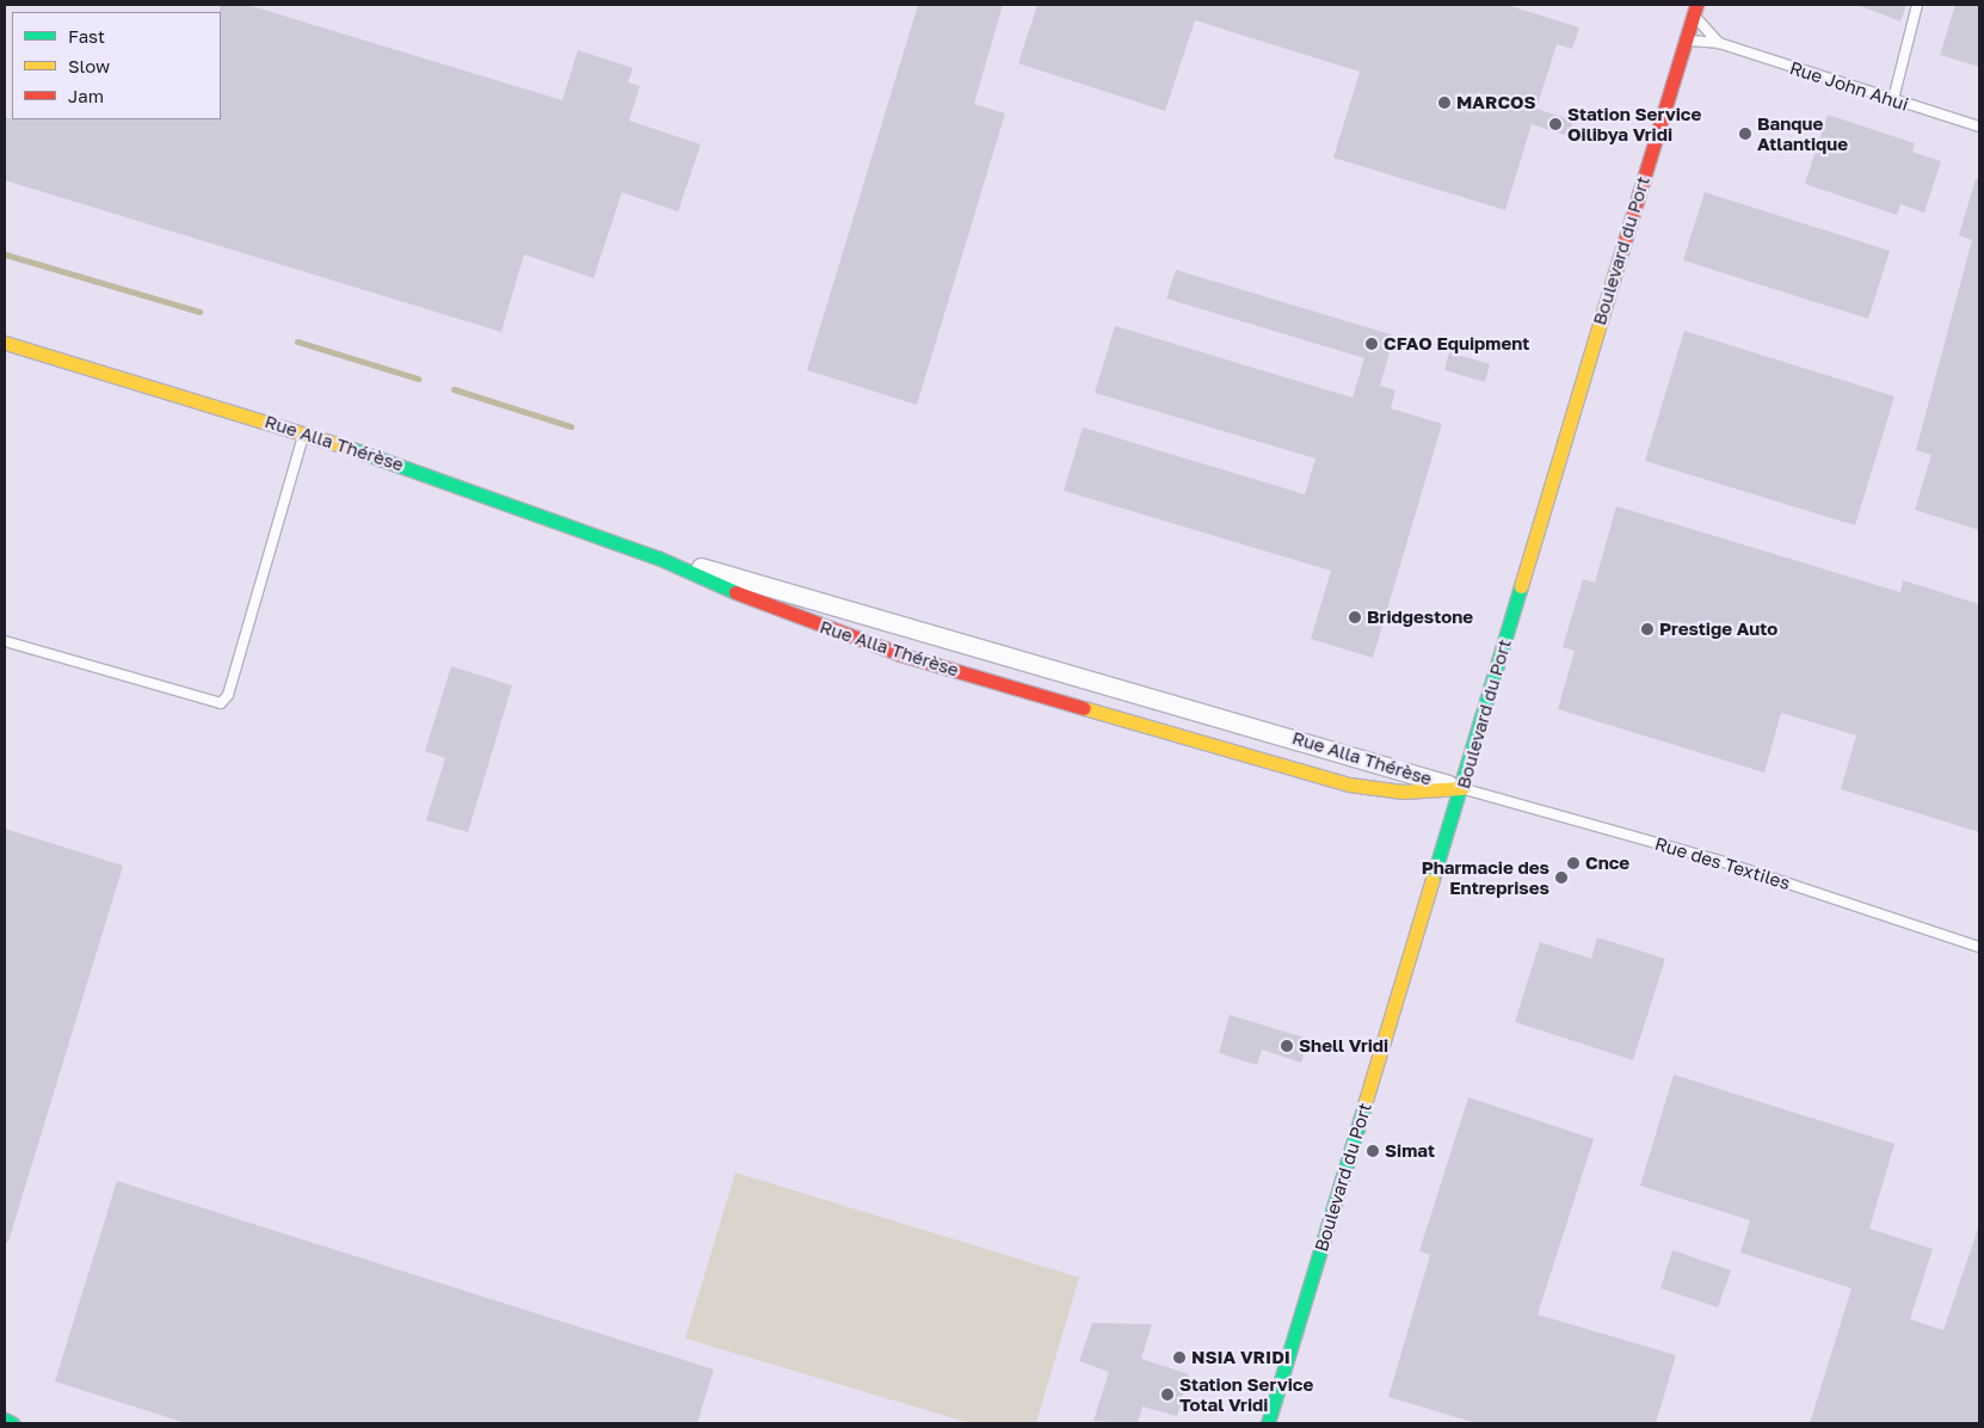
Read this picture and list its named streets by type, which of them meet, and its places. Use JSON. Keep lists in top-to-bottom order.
{
  "streets": {
    "street": ["Boulevard du Port", "Rue Alla Thérèse"],
    "lane": ["Rue John Ahui", "Rue des Textiles"]
  },
  "crossings": [
    ["Rue John Ahui", "Boulevard du Port"],
    ["Boulevard du Port", "Rue Alla Thérèse"],
    ["Boulevard du Port", "Rue des Textiles"],
    ["Rue Alla Thérèse", "Rue des Textiles"]
  ],
  "places": [
    "MARCOS",
    "Station Service Oilibya Vridi",
    "Banque Atlantique",
    "CFAO Equipment",
    "Bridgestone",
    "Prestige Auto",
    "Cnce",
    "Pharmacie des Entreprises",
    "Shell Vridi",
    "Simat",
    "NSIA VRIDI",
    "Station Service Total Vridi"
  ],
  "legend": ["Fast", "Slow", "Jam"]
}
